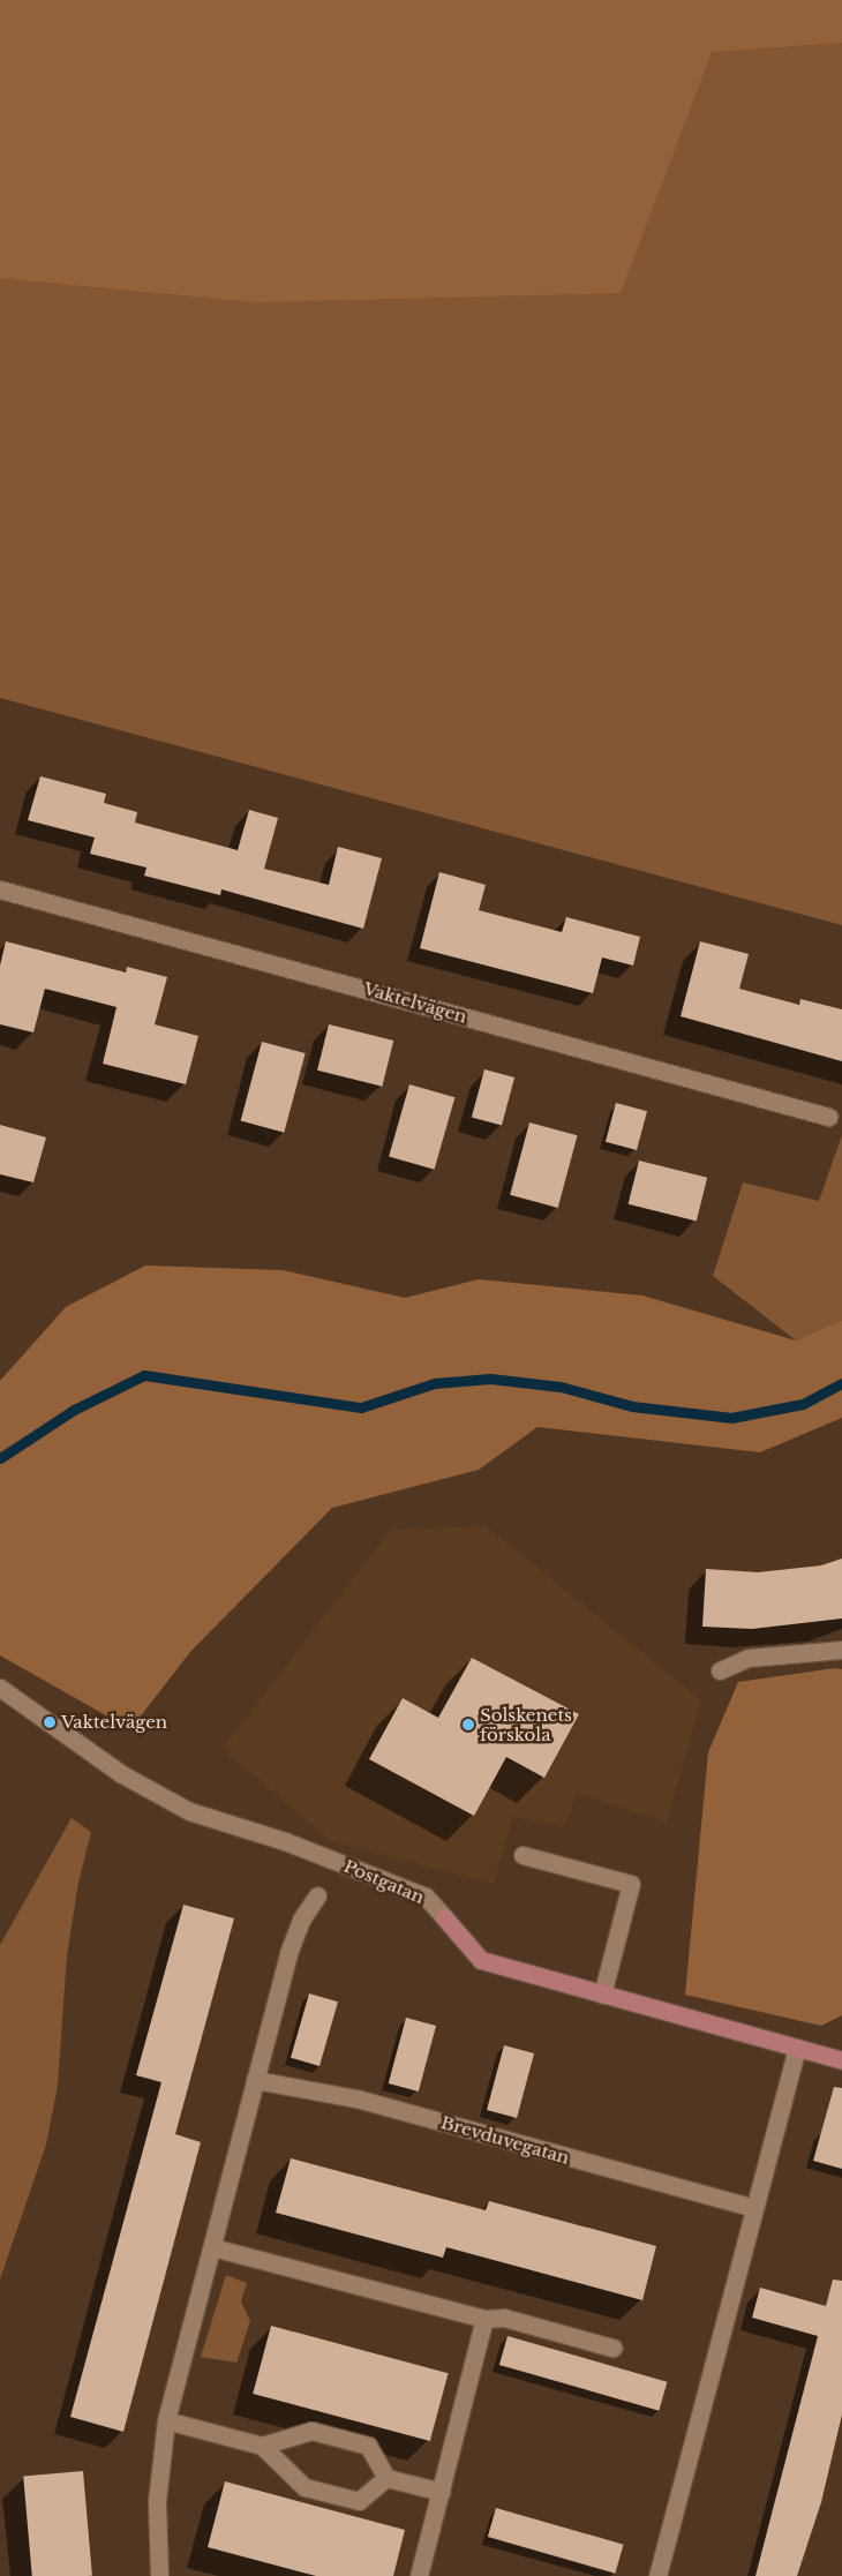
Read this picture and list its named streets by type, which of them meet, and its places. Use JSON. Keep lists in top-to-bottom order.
{
  "streets": {
    "street": ["Vaktelvägen", "Postgatan", "Brevduvegatan"]
  },
  "places": ["Vaktelvägen", "Solskenets förskola"]
}
